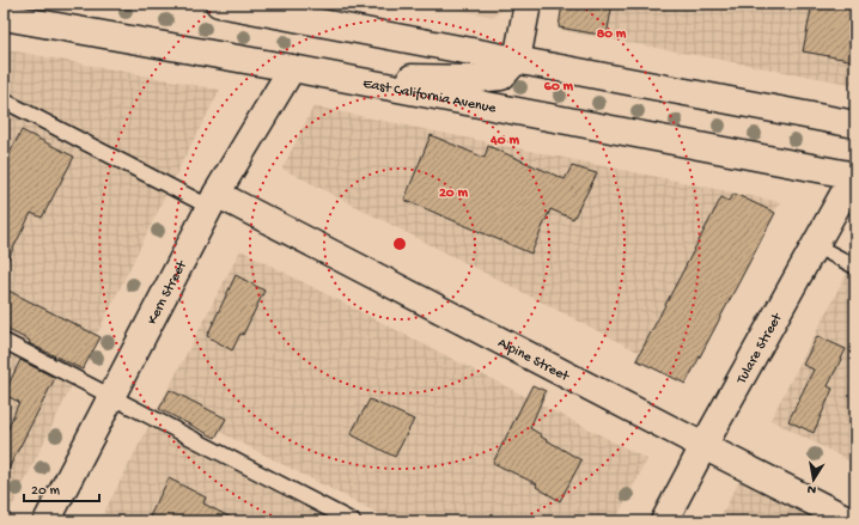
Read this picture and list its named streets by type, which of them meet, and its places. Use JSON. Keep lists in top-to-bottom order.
{
  "streets": {
    "main road": [
      "East California Avenue",
      "Kern Street",
      "Tulare Street",
      "Alpine Street"
    ]
  },
  "crossings": [
    ["East California Avenue", "Kern Street"],
    ["East California Avenue", "Tulare Street"],
    ["Kern Street", "Alpine Street"],
    ["Tulare Street", "Alpine Street"]
  ],
  "scale_bar": "20 m",
  "north": "bottom",
  "rings": [
    "80 m",
    "60 m",
    "40 m",
    "20 m"
  ]
}
